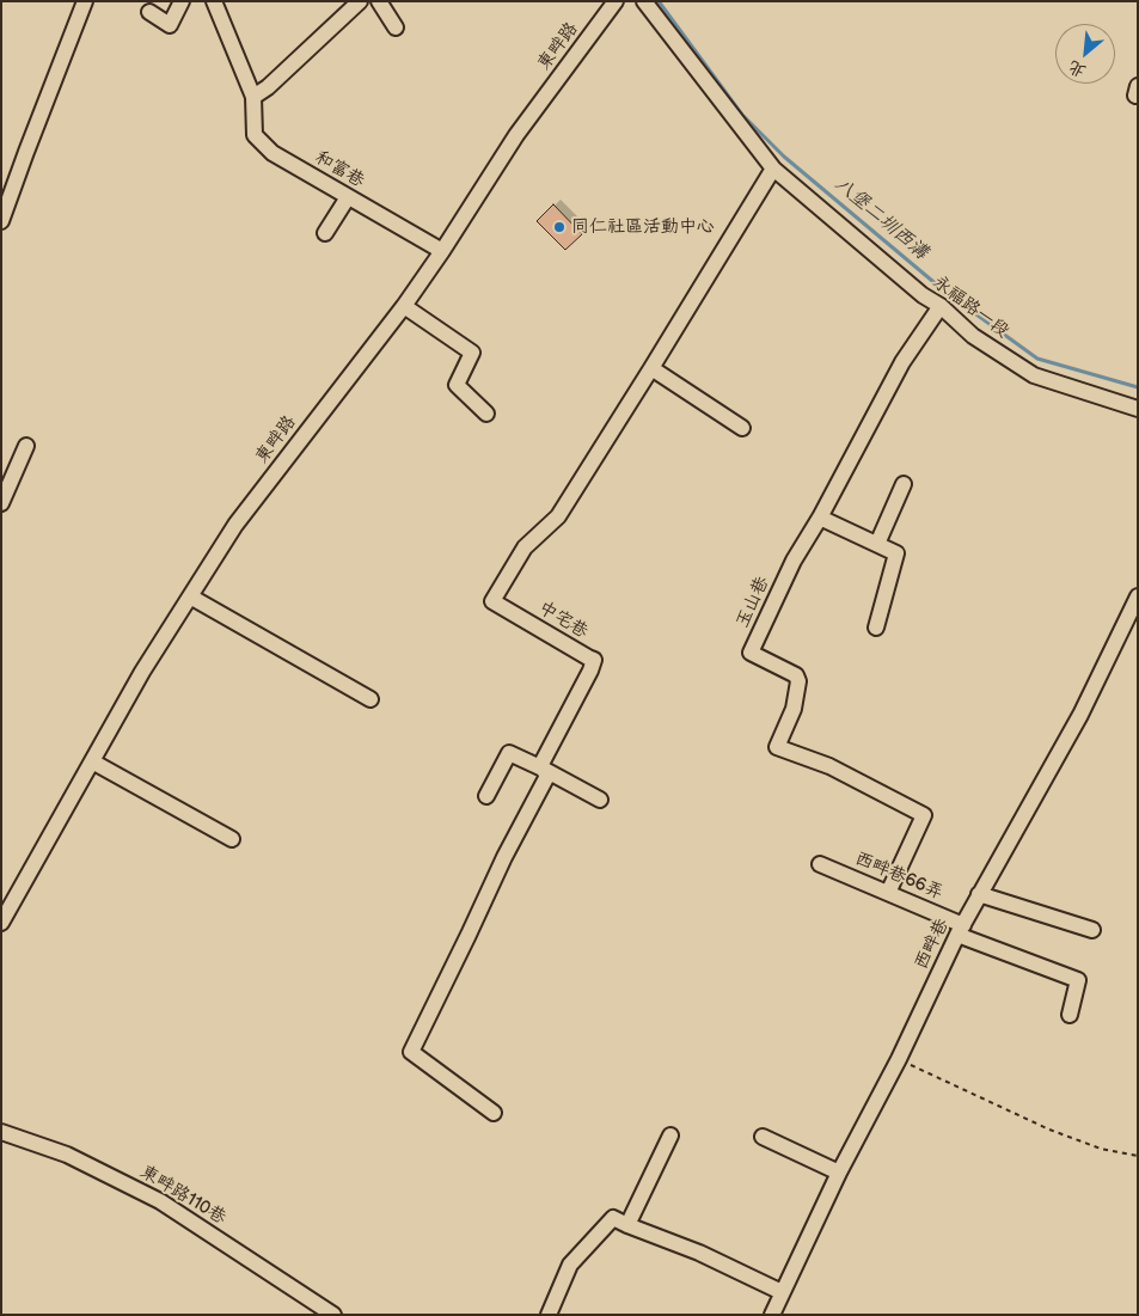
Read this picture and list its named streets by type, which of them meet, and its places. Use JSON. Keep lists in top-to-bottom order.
{
  "streets": {
    "street": [
      "東畔路",
      "和富巷",
      "永福路一段",
      "玉山巷",
      "中宅巷",
      "西畔巷66弄",
      "西畔巷",
      "東畔路110巷"
    ]
  },
  "crossings": [
    ["東畔路", "和富巷"],
    ["永福路一段", "玉山巷"],
    ["永福路一段", "中宅巷"],
    ["玉山巷", "西畔巷66弄"],
    ["西畔巷66弄", "西畔巷"]
  ],
  "water": ["八堡二圳西溝"],
  "places": ["同仁社區活動中心"],
  "north": "bottom left"
}
